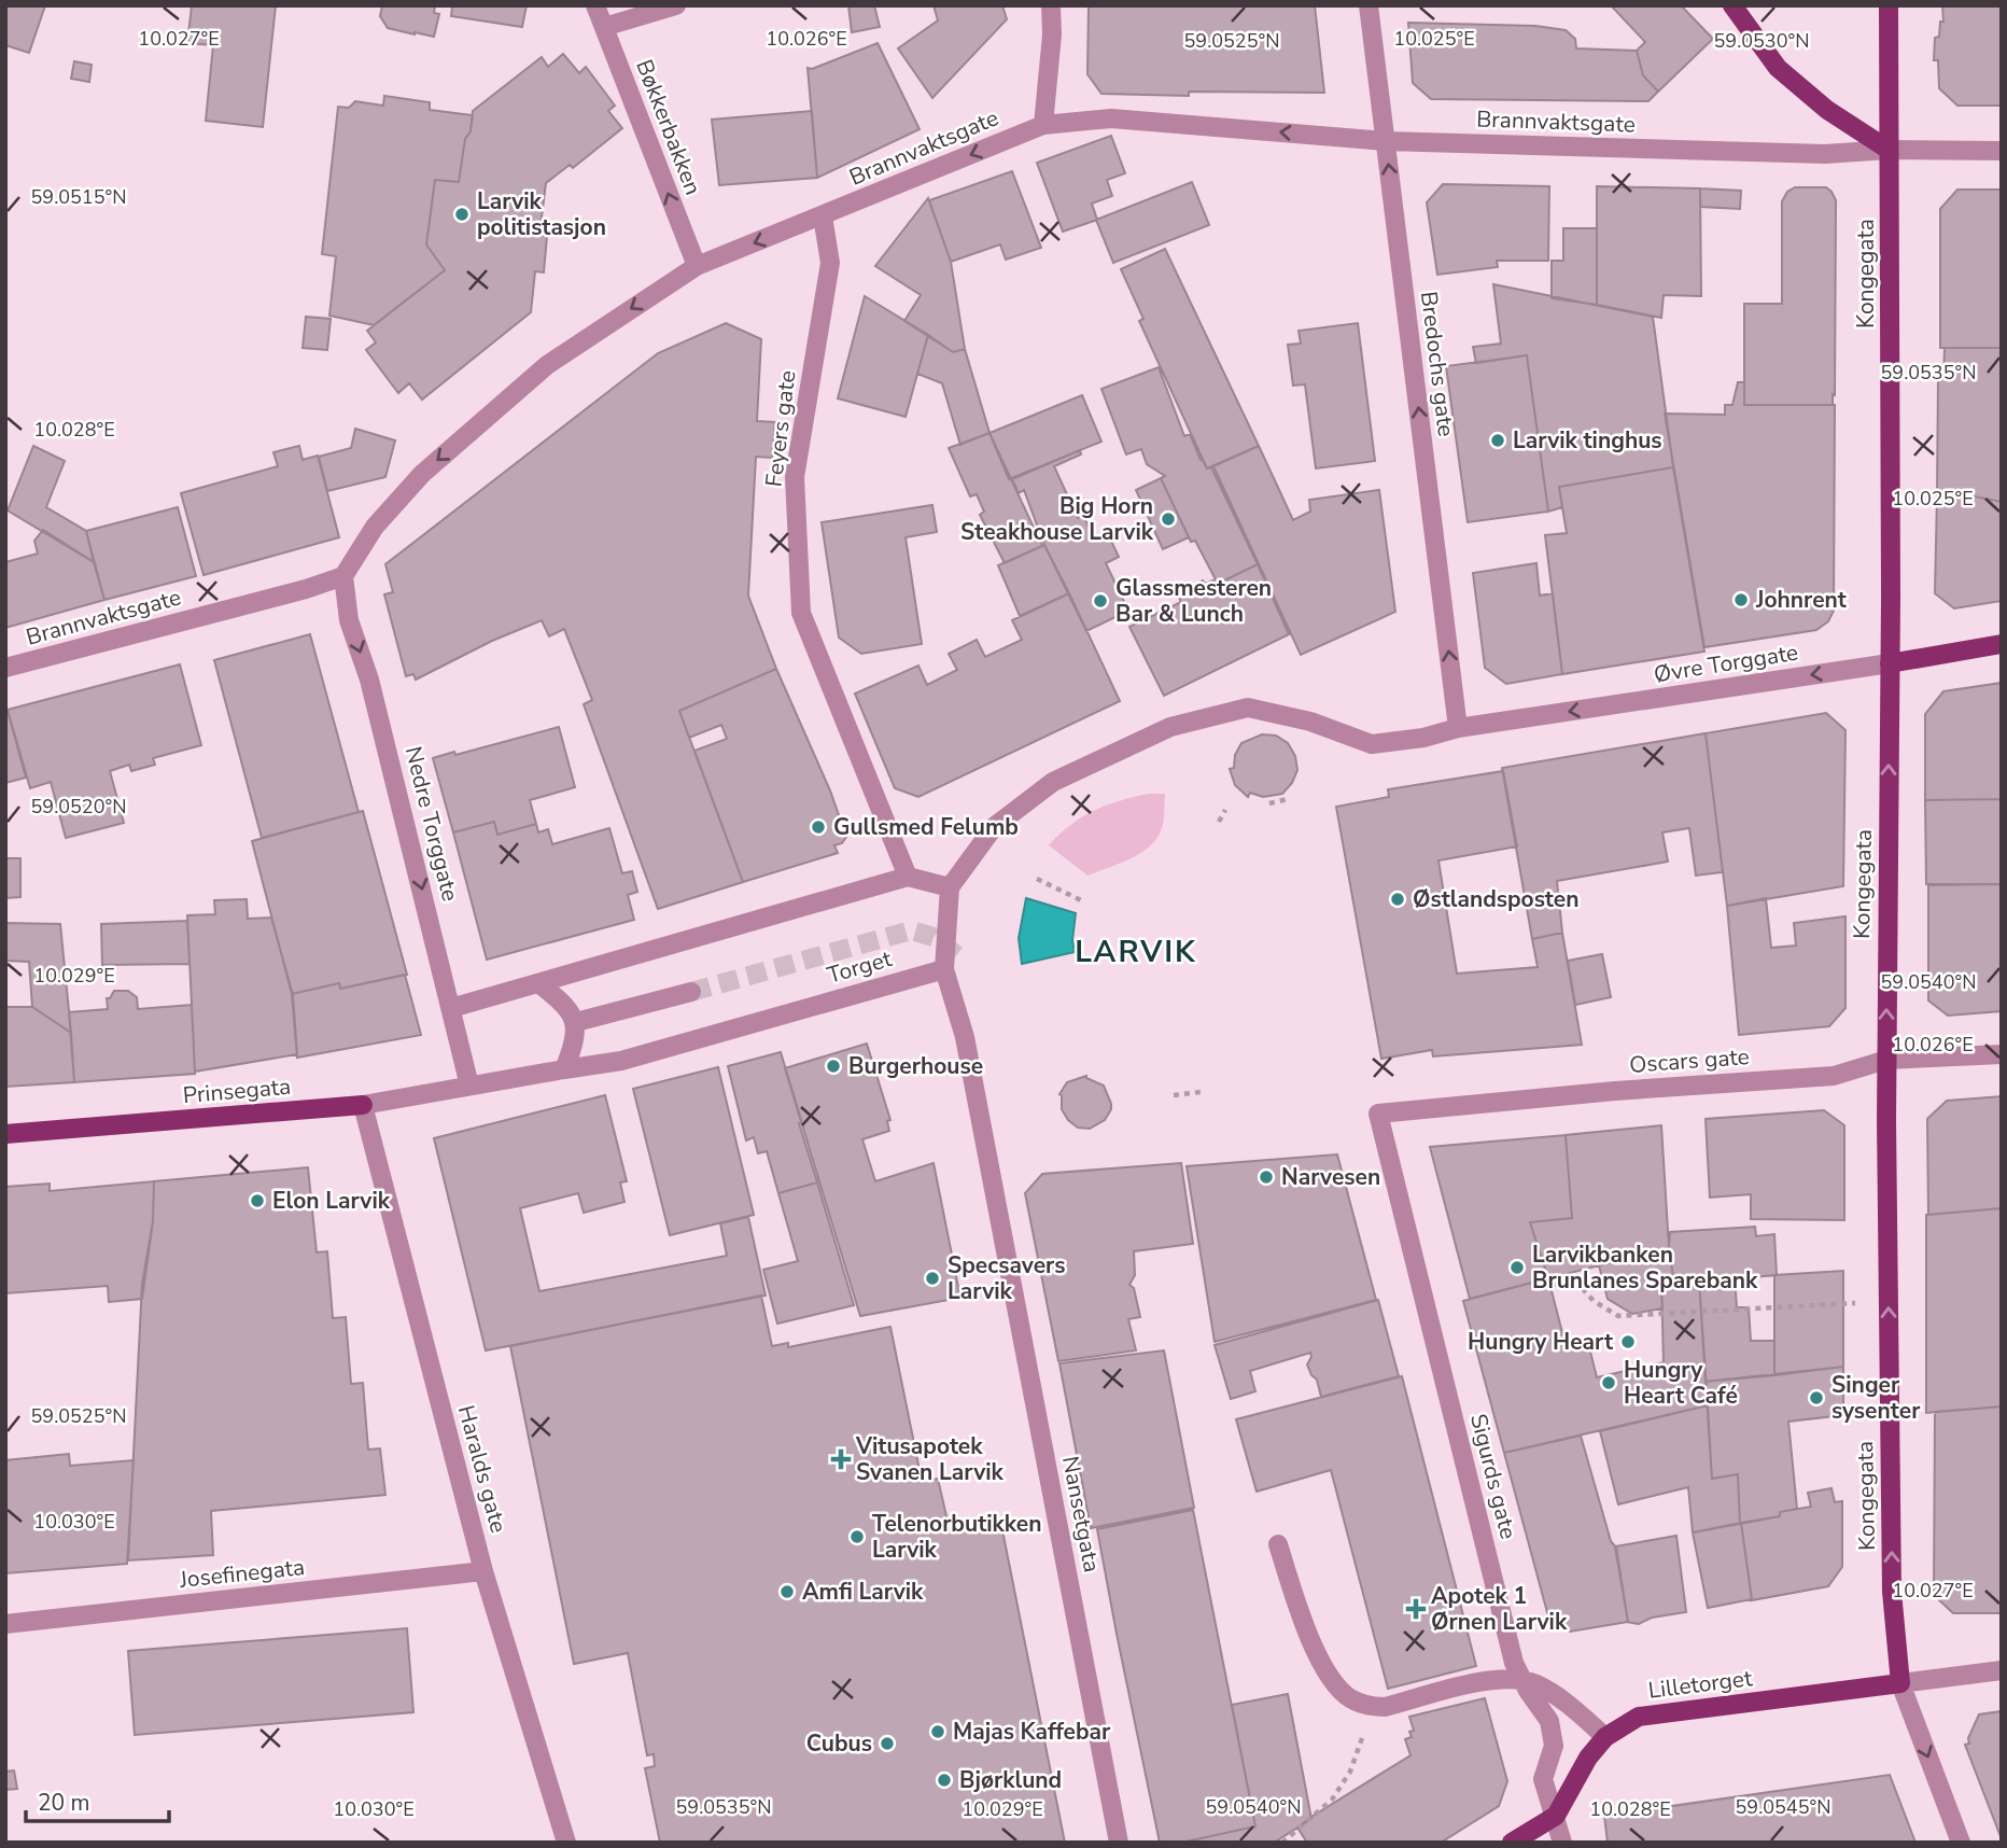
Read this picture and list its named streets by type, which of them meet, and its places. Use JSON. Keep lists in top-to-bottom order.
{
  "streets": {
    "main road": [
      "Kongegata",
      "Øvre Torggate",
      "Prinsegata",
      "Lilletorget"
    ],
    "street": [
      "Brannvaktsgate",
      "Bøkkerbakken",
      "Bredochs gate",
      "Feyers gate",
      "Nedre Torggate",
      "Torget",
      "Oscars gate",
      "Haralds gate",
      "Sigurds gate",
      "Nansetgata",
      "Josefinegata"
    ]
  },
  "crossings": [
    ["Brannvaktsgate", "Bøkkerbakken"],
    ["Brannvaktsgate", "Kongegata"],
    ["Brannvaktsgate", "Bredochs gate"],
    ["Brannvaktsgate", "Feyers gate"],
    ["Brannvaktsgate", "Nedre Torggate"],
    ["Kongegata", "Øvre Torggate"],
    ["Kongegata", "Oscars gate"],
    ["Kongegata", "Lilletorget"],
    ["Bredochs gate", "Øvre Torggate"],
    ["Nedre Torggate", "Torget"],
    ["Nedre Torggate", "Prinsegata"],
    ["Torget", "Prinsegata"],
    ["Torget", "Nansetgata"],
    ["Oscars gate", "Sigurds gate"],
    ["Prinsegata", "Haralds gate"],
    ["Haralds gate", "Josefinegata"],
    ["Sigurds gate", "Lilletorget"]
  ],
  "one_way": [
    "Brannvaktsgate",
    "Bøkkerbakken",
    "Bredochs gate",
    "Øvre Torggate",
    "Nedre Torggate"
  ],
  "districts": ["LARVIK"],
  "places": {
    "other": [
      "Larvik politistasjon",
      "Larvik tinghus",
      "Big Horn Steakhouse Larvik",
      "Johnrent",
      "Glassmesteren Bar & Lunch",
      "Gullsmed Felumb",
      "Østlandsposten",
      "Burgerhouse",
      "Narvesen",
      "Elon Larvik",
      "Larvikbanken Brunlanes Sparebank",
      "Specsavers Larvik",
      "Hungry Heart",
      "Hungry Heart Café",
      "Singer sysenter",
      "Telenorbutikken Larvik",
      "Amfi Larvik",
      "Majas Kaffebar",
      "Cubus",
      "Bjørklund"
    ],
    "health": ["Vitusapotek Svanen Larvik", "Apotek 1 Ørnen Larvik"]
  },
  "scale_bar": "20 m",
  "coordinates": [
    "10.027°E",
    "10.026°E",
    "10.025°E",
    "59.0525°N",
    "59.0530°N",
    "59.0515°N",
    "59.0535°N",
    "10.028°E",
    "59.0520°N",
    "10.029°E",
    "59.0540°N",
    "10.030°E",
    "59.0545°N"
  ]
}
